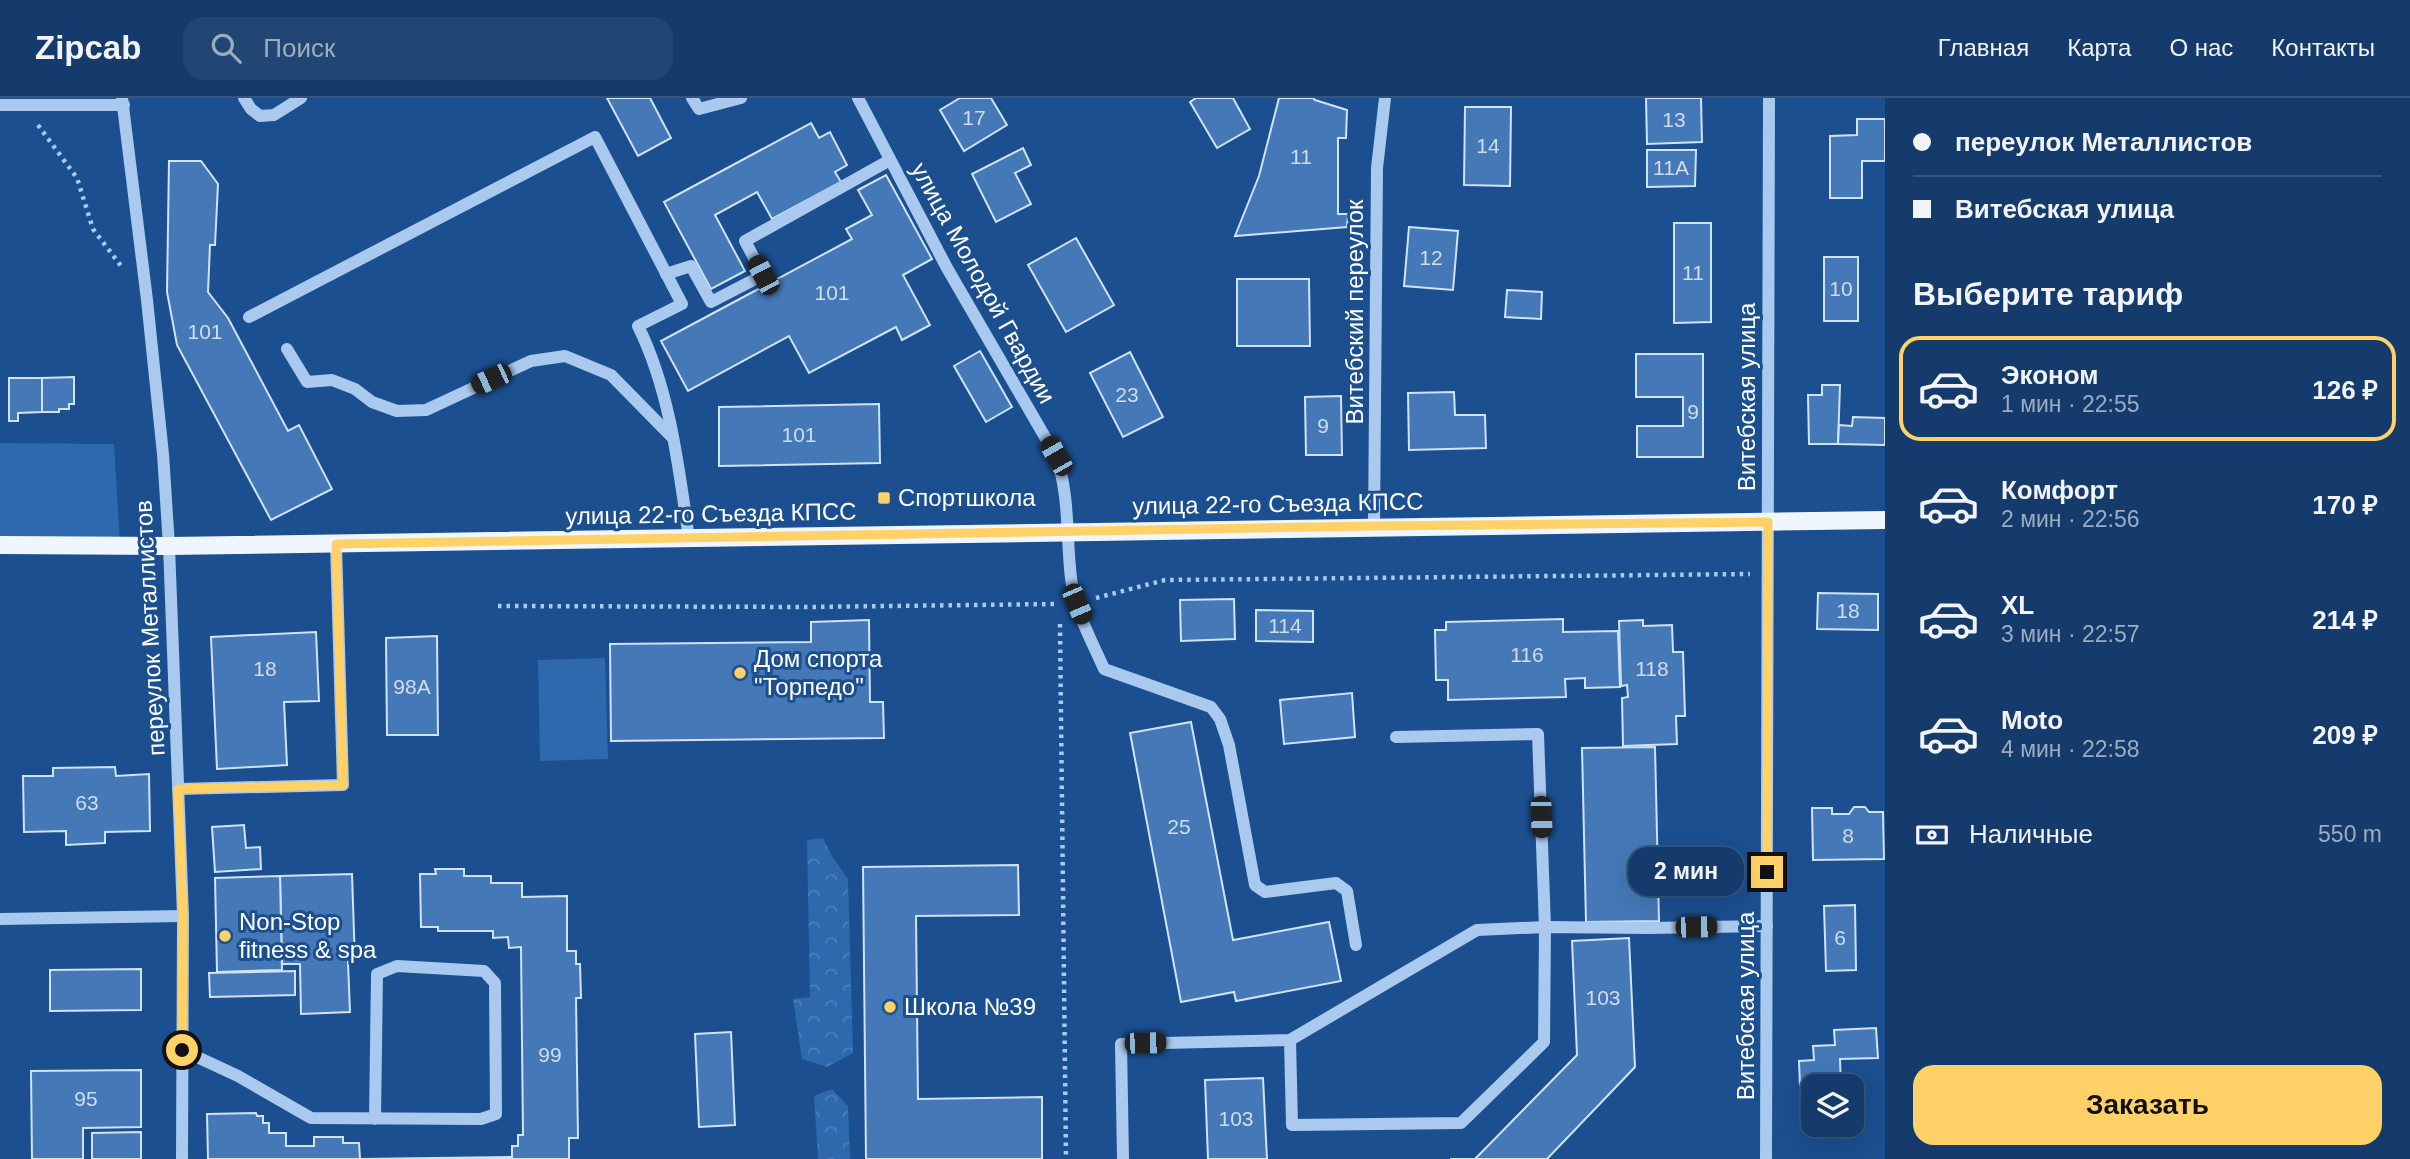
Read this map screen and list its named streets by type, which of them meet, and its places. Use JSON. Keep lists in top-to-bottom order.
{
  "streets": {
    "main road": ["улица 22-го Съезда КПСС"],
    "street": [
      "улица Молодой Гвардии",
      "Витебский переулок",
      "Витебская улица",
      "переулок Металлистов"
    ]
  },
  "crossings": [
    ["улица Молодой Гвардии", "улица 22-го Съезда КПСС"],
    ["Витебский переулок", "улица 22-го Съезда КПСС"],
    ["Витебская улица", "улица 22-го Съезда КПСС"],
    ["улица 22-го Съезда КПСС", "переулок Металлистов"]
  ],
  "places": {
    "transit": ["Спортшкола"],
    "other": ["Дом спорта \"Торпедо\"", "Non-Stop fitness & spa", "Школа №39"]
  },
  "house_numbers": [
    "17",
    "13",
    "14",
    "11",
    "11А",
    "12",
    "11",
    "10",
    "101",
    "101",
    "23",
    "9",
    "9",
    "101",
    "18",
    "114",
    "116",
    "18",
    "118",
    "98А",
    "63",
    "25",
    "8",
    "6",
    "103",
    "99",
    "95",
    "103"
  ],
  "page": {
    "header": "Zipcab",
    "search": "Поиск",
    "nav": [
      "Главная",
      "Карта",
      "О нас",
      "Контакты"
    ],
    "banner": ["переулок Металлистов", "Витебская улица"],
    "heading": "Выберите тариф",
    "list": [
      {
        "name": "Эконом",
        "note": "1 мин · 22:55",
        "value": "126 ₽"
      },
      {
        "name": "Комфорт",
        "note": "2 мин · 22:56",
        "value": "170 ₽"
      },
      {
        "name": "XL",
        "note": "3 мин · 22:57",
        "value": "214 ₽"
      },
      {
        "name": "Moto",
        "note": "4 мин · 22:58",
        "value": "209 ₽"
      }
    ],
    "pay": ["Наличные", "550 m"],
    "bubble": "2 мин",
    "buttons": "Заказать"
  }
}
